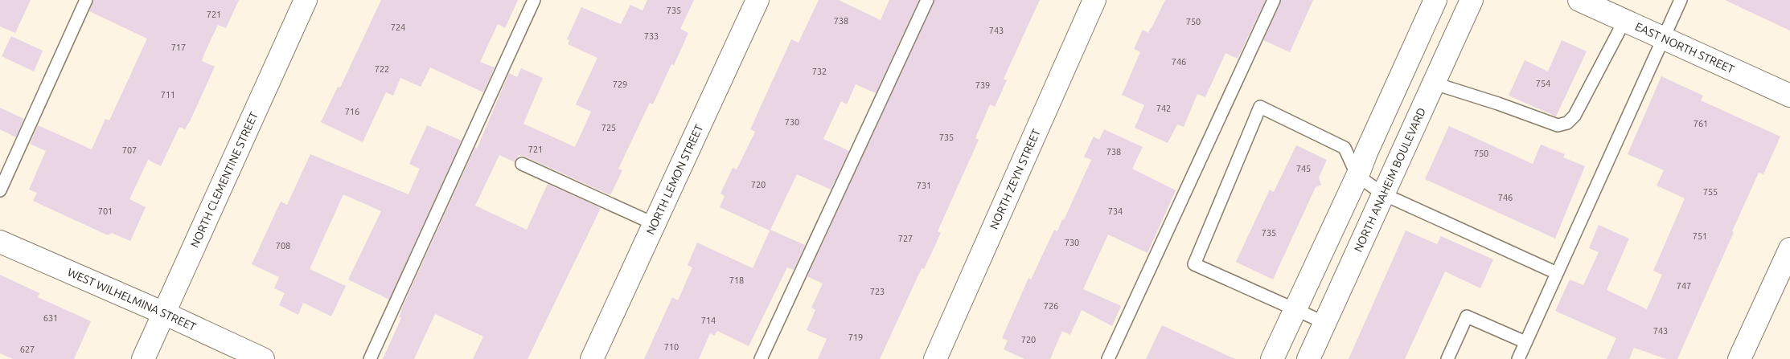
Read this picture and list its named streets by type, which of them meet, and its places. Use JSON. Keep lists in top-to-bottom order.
{
  "streets": {
    "street": [
      "EAST NORTH STREET",
      "NORTH CLEMENTINE STREET",
      "NORTH LEMON STREET",
      "NORTH ZEYN STREET",
      "NORTH ANAHEIM BOULEVARD",
      "WEST WILHELMINA STREET"
    ]
  },
  "crossings": [
    ["NORTH CLEMENTINE STREET", "WEST WILHELMINA STREET"]
  ],
  "house_numbers": [
    "735",
    "721",
    "738",
    "750",
    "724",
    "743",
    "733",
    "717",
    "746",
    "722",
    "732",
    "754",
    "729",
    "739",
    "711",
    "742",
    "716",
    "730",
    "761",
    "725",
    "735",
    "721",
    "707",
    "738",
    "750",
    "745",
    "720",
    "731",
    "755",
    "746",
    "701",
    "734",
    "735",
    "751",
    "727",
    "730",
    "708",
    "718",
    "747",
    "723",
    "726",
    "631",
    "714",
    "743",
    "719",
    "720",
    "710",
    "627"
  ]
}
